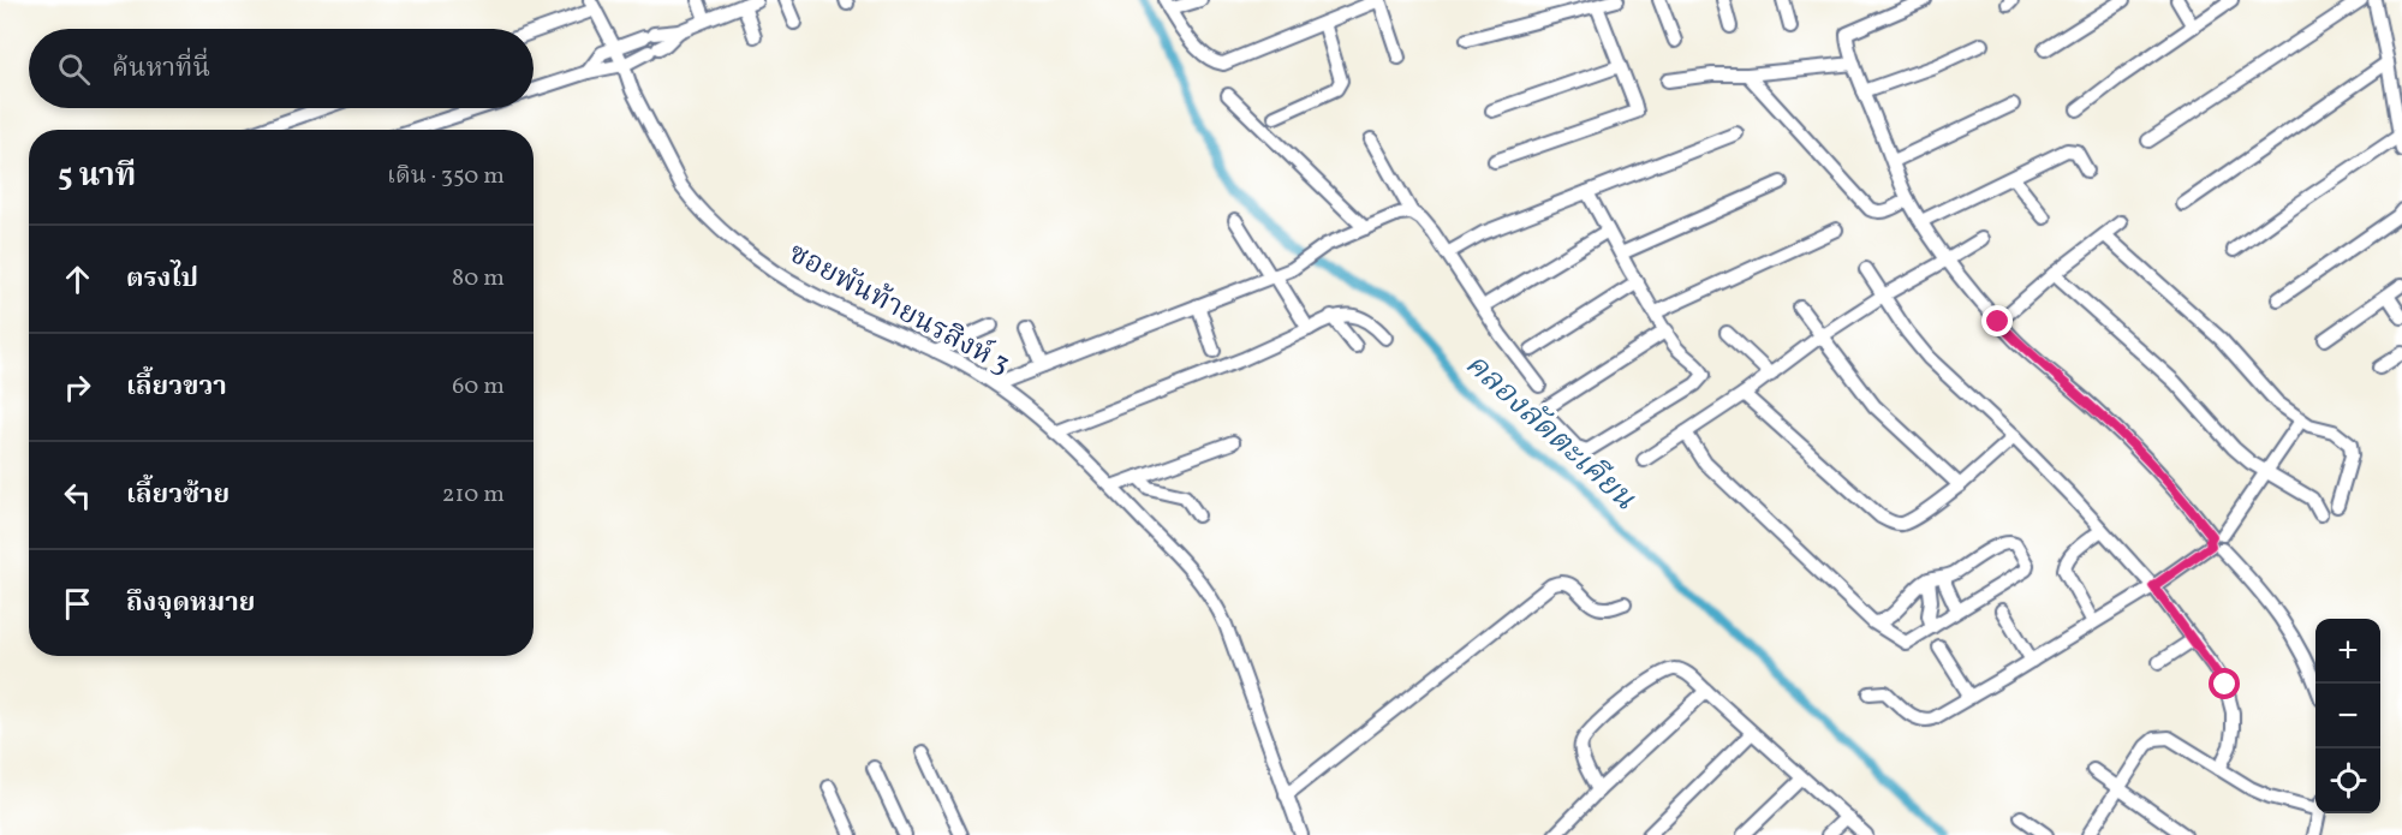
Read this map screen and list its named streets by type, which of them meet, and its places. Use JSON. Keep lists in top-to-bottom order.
{
  "streets": {
    "street": ["ซอยพันท้ายนรสิงห์ 3"]
  },
  "water": ["คลองลัดตะเคียน"],
  "page": {
    "search": "ค้นหาที่นี่",
    "heading": ["5 นาที", "เดิน · 350 m"],
    "list": [
      ["ตรงไป", "80 m"],
      ["เลี้ยวขวา", "60 m"],
      ["เลี้ยวซ้าย", "210 m"],
      "ถึงจุดหมาย"
    ],
    "map_buttons": ["+", "−"]
  }
}
